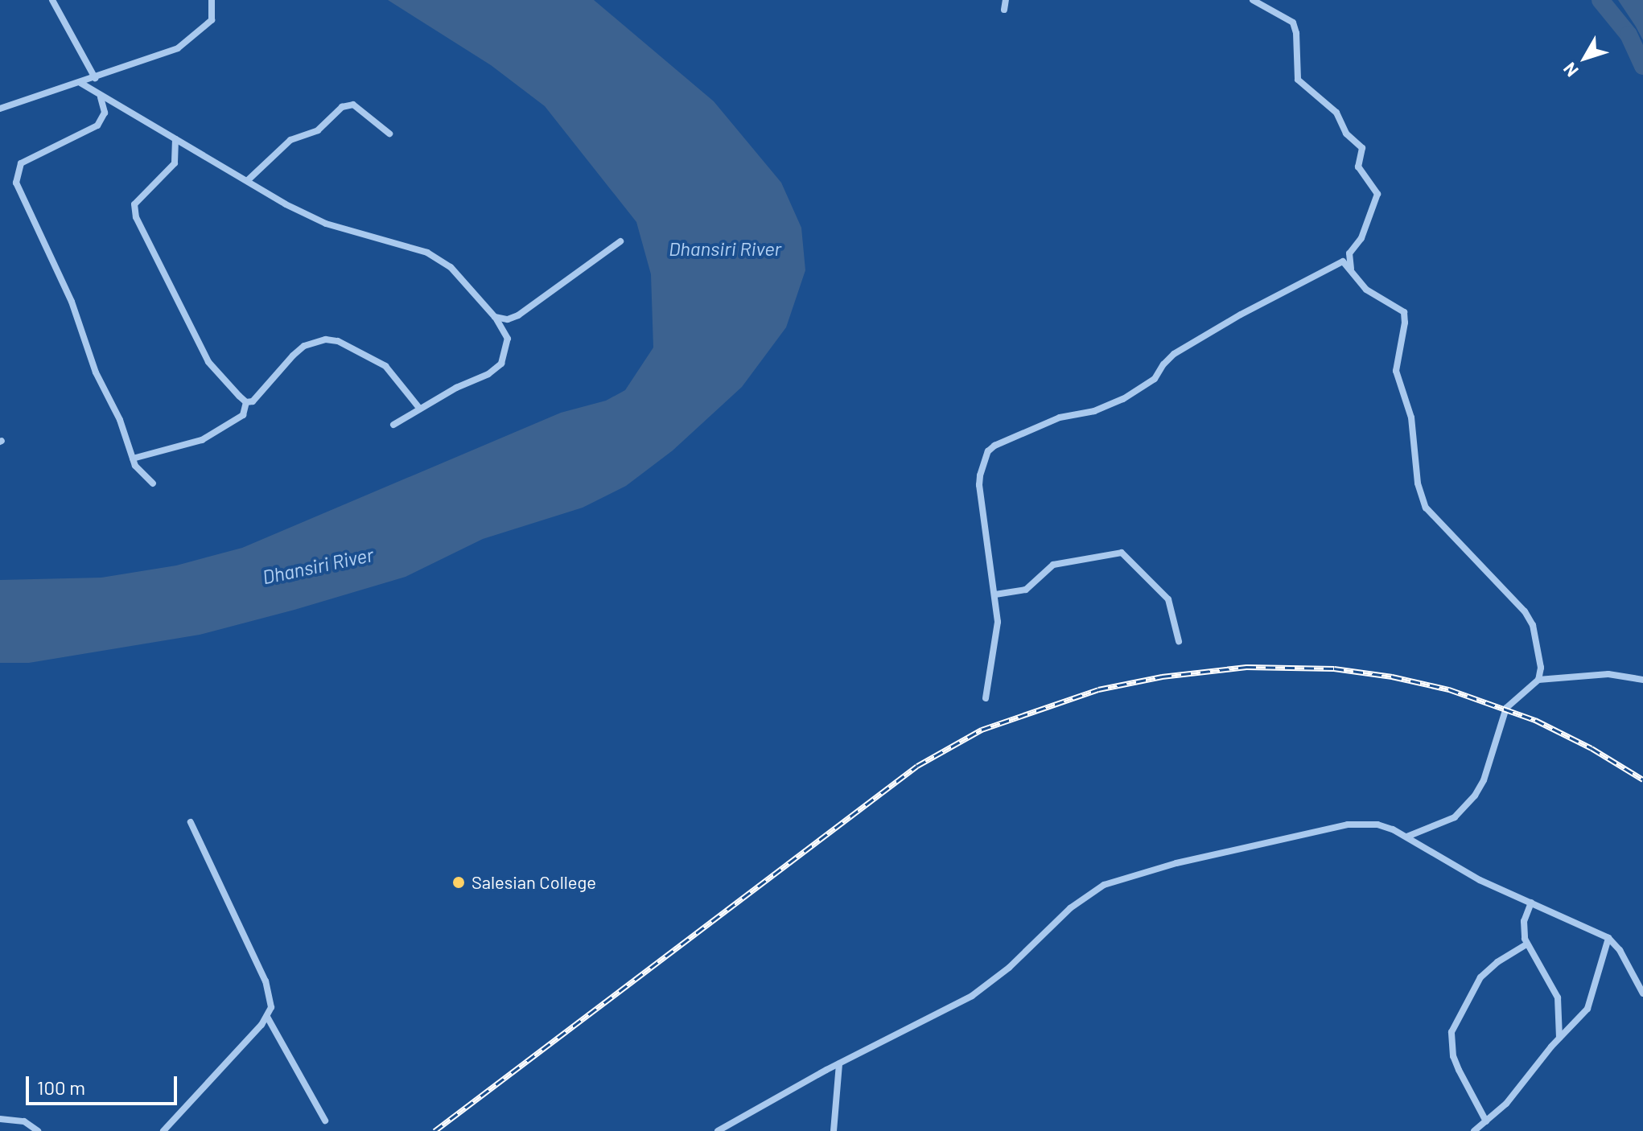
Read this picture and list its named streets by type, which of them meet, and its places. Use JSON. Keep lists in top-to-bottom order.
{
  "water": ["Dhansiri River"],
  "places": ["Salesian College"],
  "scale_bar": "100 m",
  "north": "bottom left"
}
